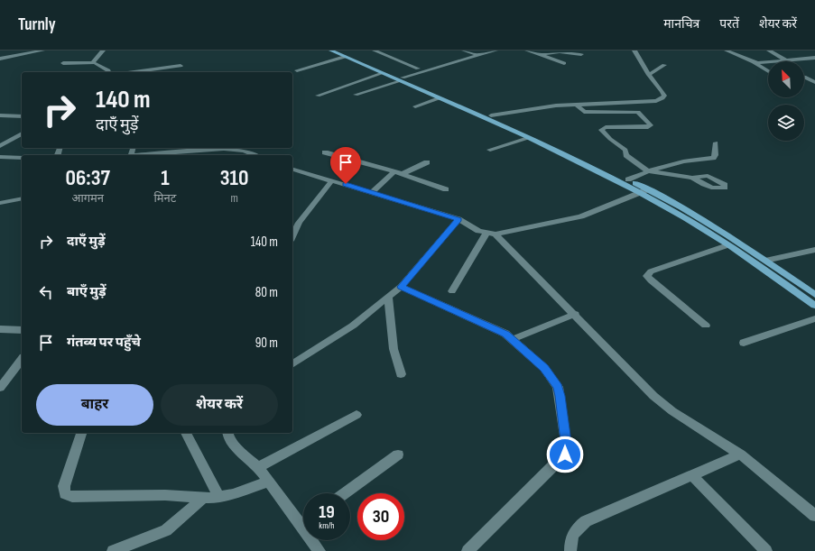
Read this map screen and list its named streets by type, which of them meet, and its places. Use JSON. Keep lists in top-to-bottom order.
{
  "north": "top left",
  "page": {
    "header": "Turnly",
    "nav": ["मानचित्र", "परतें", "शेयर करें"],
    "turn": ["140 m", "दाएँ मुड़ें"],
    "eta": [
      "06:37",
      "आगमन",
      "1",
      "मिनट",
      "310",
      "m"
    ],
    "list": [
      {
        "name": "दाएँ मुड़ें",
        "value": "140 m"
      },
      {
        "name": "बाएँ मुड़ें",
        "value": "80 m"
      },
      {
        "name": "गंतव्य पर पहुँचे",
        "value": "90 m"
      }
    ],
    "buttons": ["बाहर", "शेयर करें"],
    "speed": "19 km/h",
    "limit": "30"
  }
}
